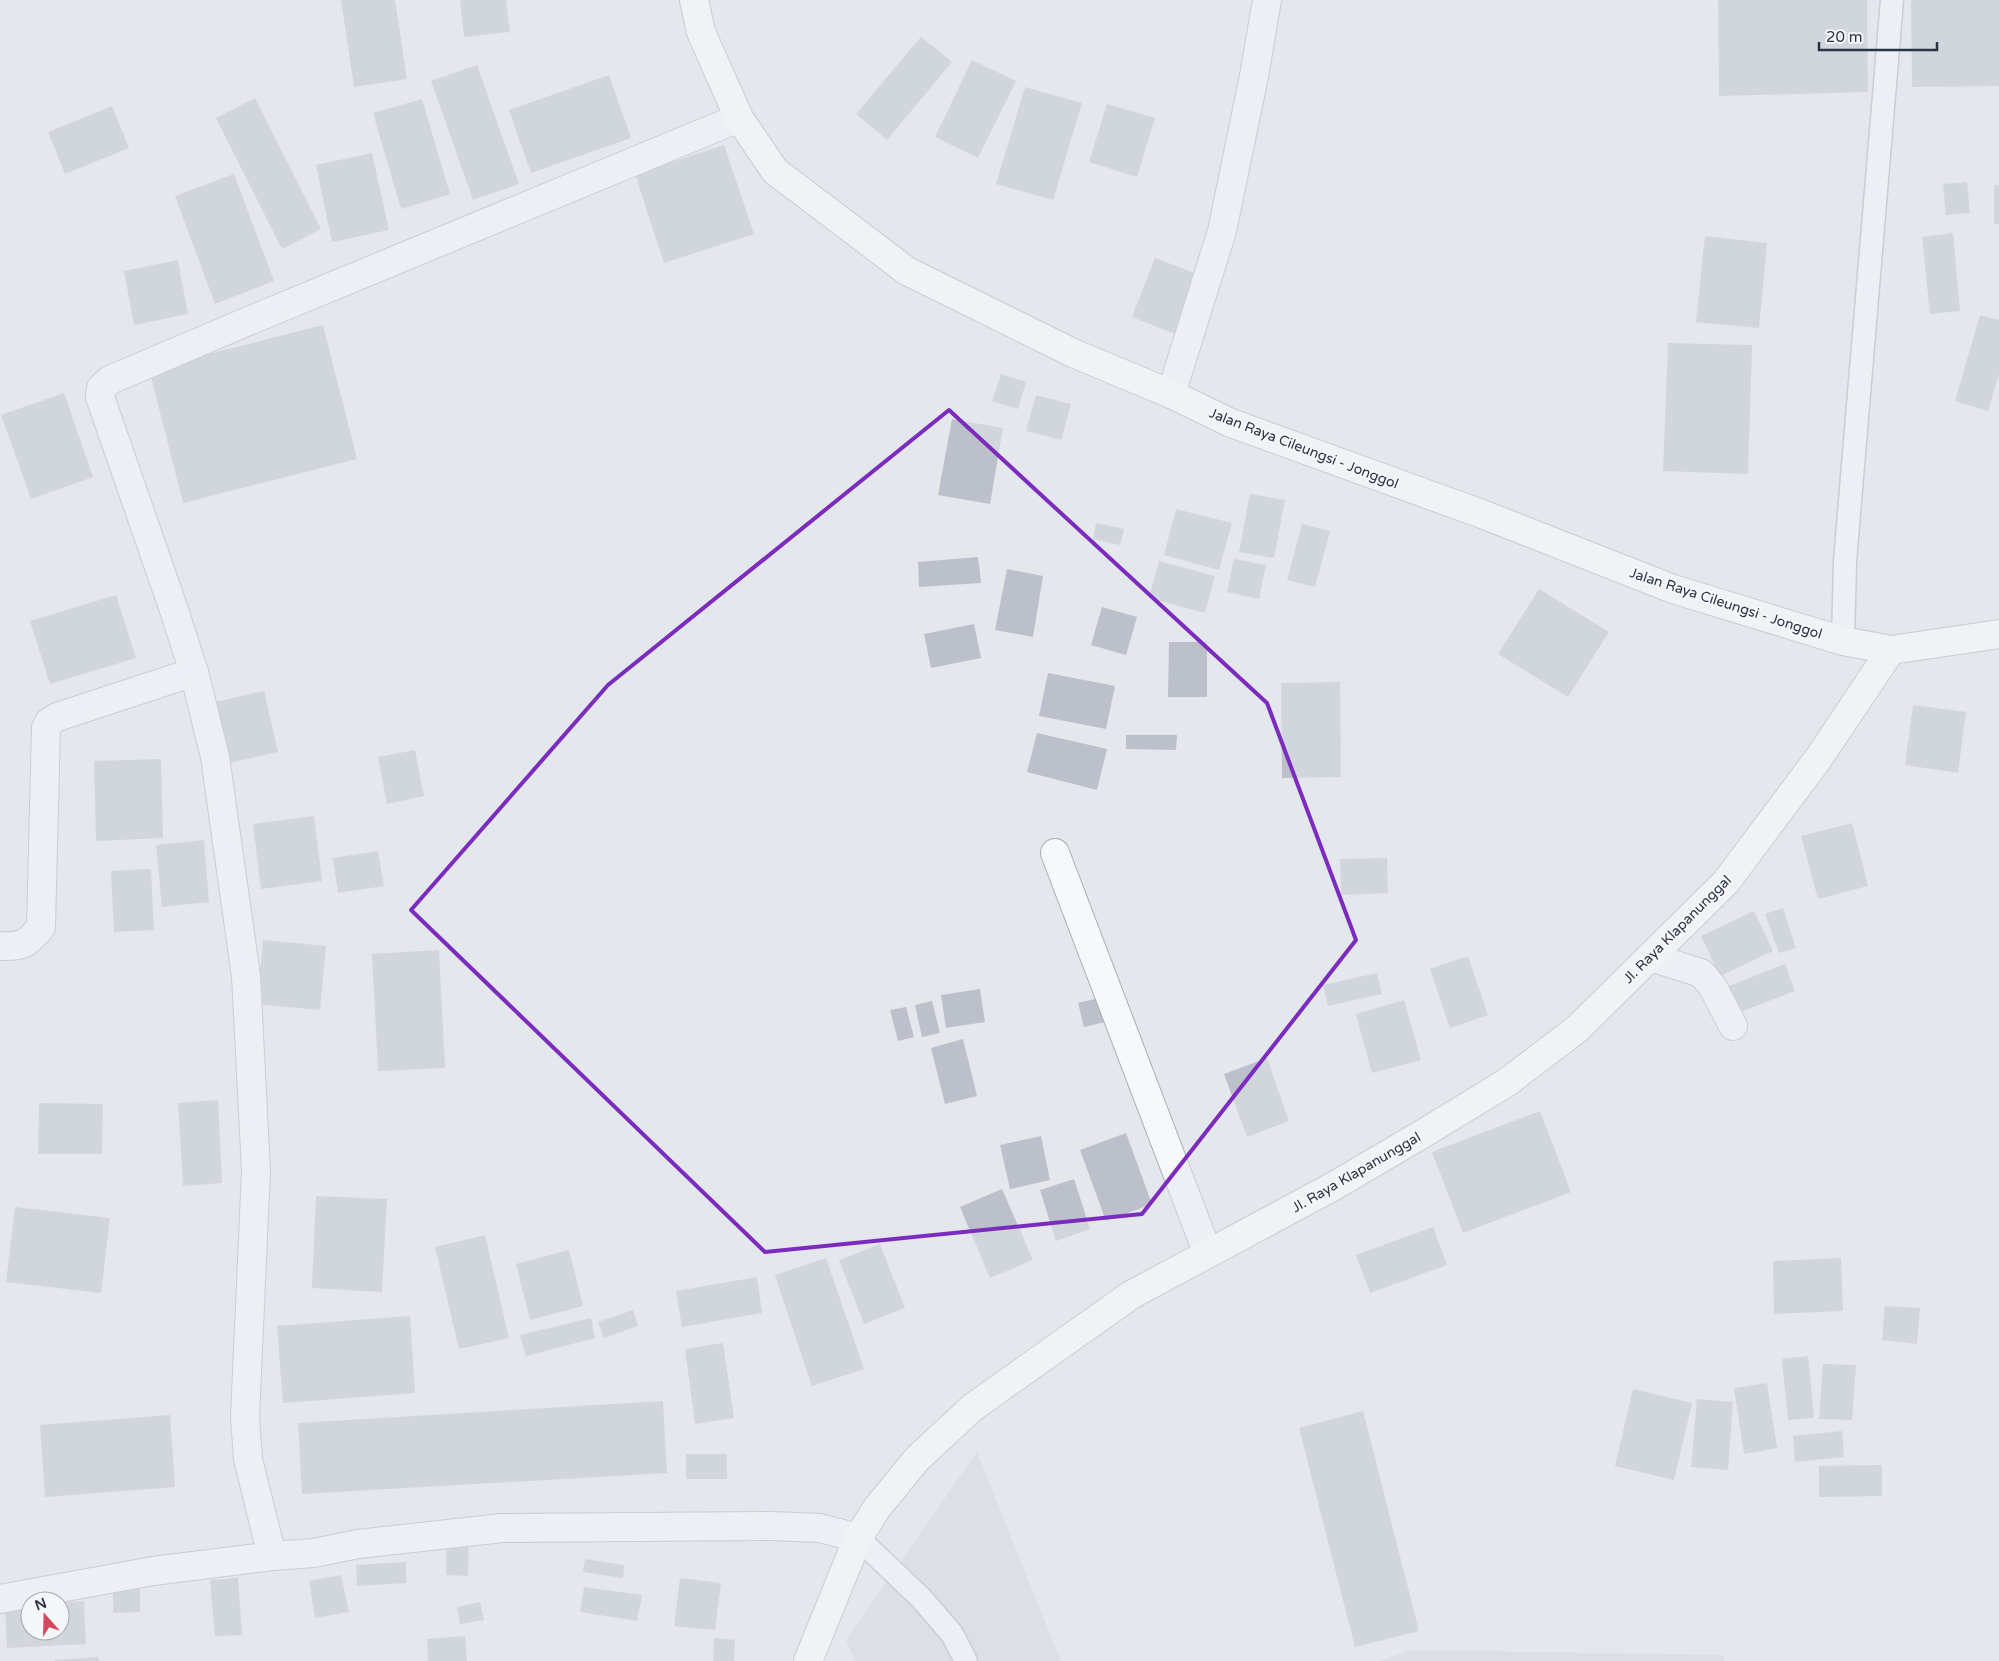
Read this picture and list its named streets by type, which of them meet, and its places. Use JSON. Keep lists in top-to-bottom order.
{
  "streets": {
    "main road": ["Jalan Raya Cileungsi - Jonggol", "Jl. Raya Klapanunggal"]
  },
  "crossings": [
    ["Jalan Raya Cileungsi - Jonggol", "Jl. Raya Klapanunggal"]
  ],
  "scale_bar": "20 m",
  "north": "top"
}
